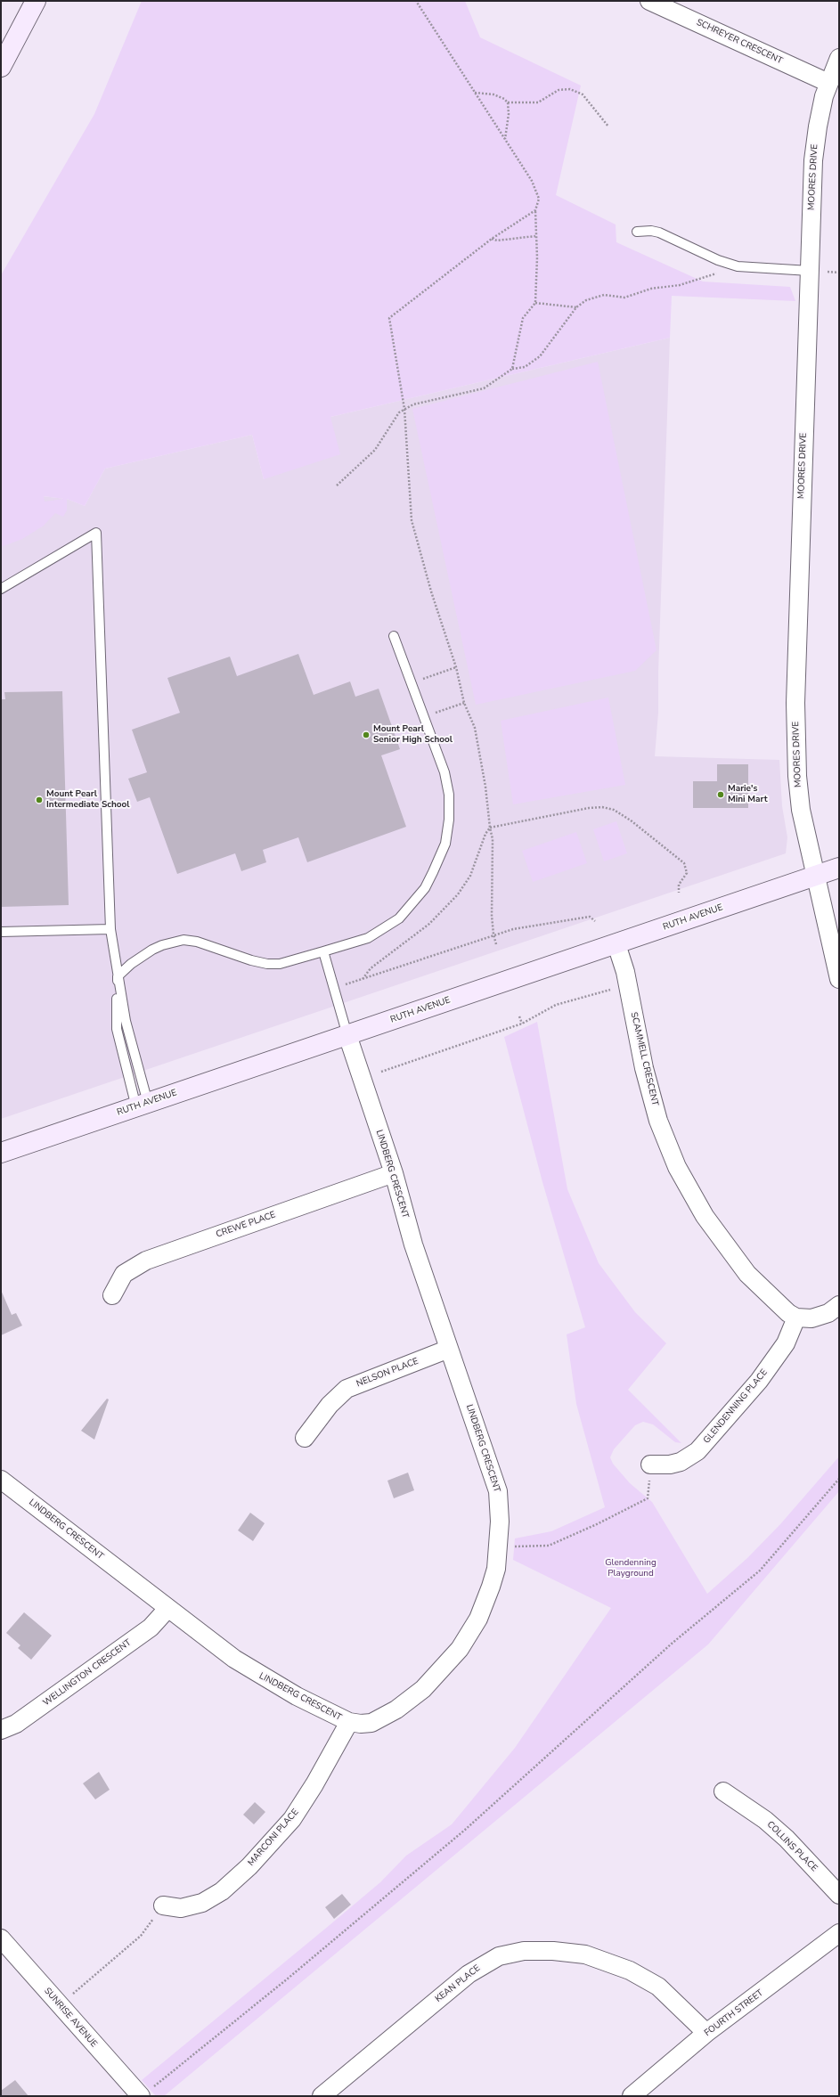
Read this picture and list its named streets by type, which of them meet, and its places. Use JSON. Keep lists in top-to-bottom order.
{
  "streets": {
    "main road": ["RUTH AVENUE"],
    "street": [
      "SCHREYER CRESCENT",
      "MOORES DRIVE",
      "SCAMMELL CRESCENT",
      "LINDBERG CRESCENT",
      "CREWE PLACE",
      "NELSON PLACE",
      "GLENDENNING PLACE",
      "WELLINGTON CRESCENT",
      "MARCONI PLACE",
      "COLLINS PLACE",
      "KEAN PLACE",
      "FOURTH STREET",
      "SUNRISE AVENUE"
    ]
  },
  "crossings": [
    ["SCHREYER CRESCENT", "MOORES DRIVE"],
    ["MOORES DRIVE", "RUTH AVENUE"],
    ["RUTH AVENUE", "SCAMMELL CRESCENT"],
    ["RUTH AVENUE", "LINDBERG CRESCENT"],
    ["SCAMMELL CRESCENT", "GLENDENNING PLACE"],
    ["LINDBERG CRESCENT", "CREWE PLACE"],
    ["LINDBERG CRESCENT", "NELSON PLACE"],
    ["LINDBERG CRESCENT", "WELLINGTON CRESCENT"],
    ["LINDBERG CRESCENT", "MARCONI PLACE"],
    ["KEAN PLACE", "FOURTH STREET"]
  ],
  "parks": ["Glendenning Playground"],
  "places": ["Mount Pearl Senior High School", "Marie's Mini Mart", "Mount Pearl Intermediate School"]
}
